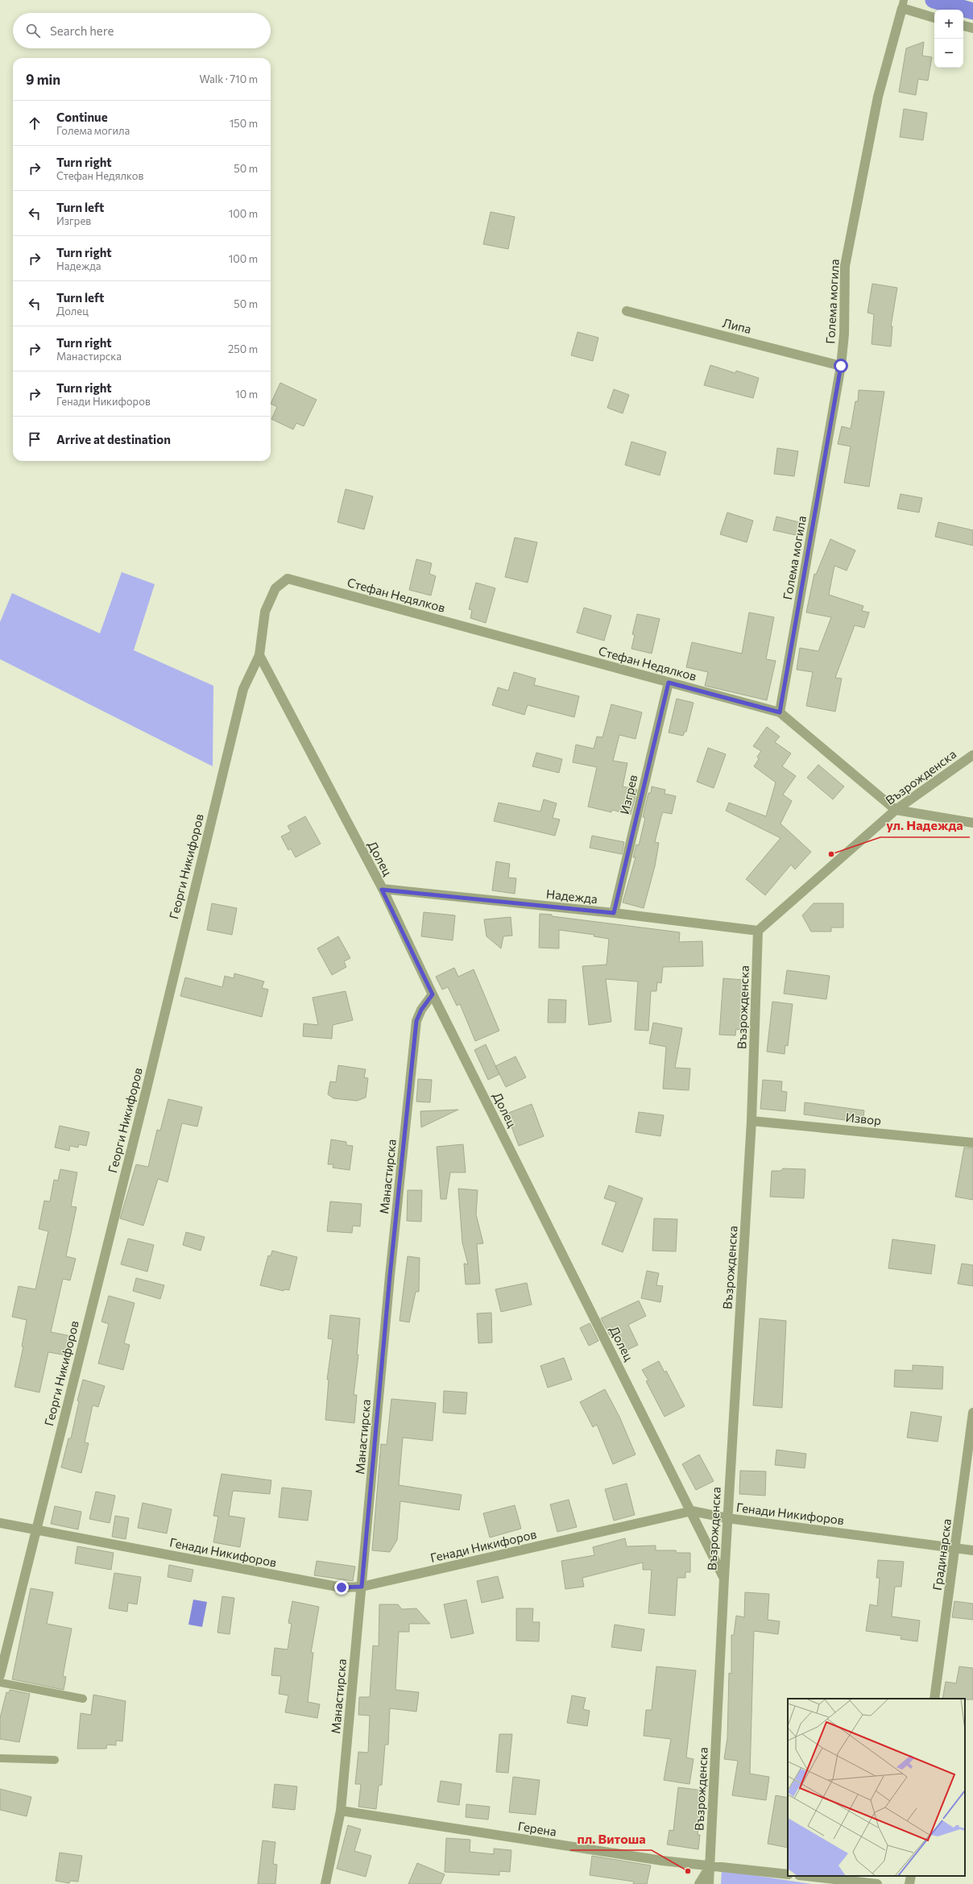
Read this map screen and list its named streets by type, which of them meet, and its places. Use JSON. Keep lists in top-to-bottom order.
{
  "streets": {
    "street": [
      "Голема могила",
      "Липа",
      "Стефан Недялков",
      "Възрожденска",
      "Изгрев",
      "Долец",
      "Георги Никифоров",
      "Надежда",
      "Извор",
      "Манастирска",
      "Генади Никифоров",
      "Градинарска",
      "Герена"
    ]
  },
  "crossings": [
    ["Голема могила", "Липа"],
    ["Голема могила", "Стефан Недялков"],
    ["Стефан Недялков", "Възрожденска"],
    ["Стефан Недялков", "Изгрев"],
    ["Стефан Недялков", "Георги Никифоров"],
    ["Възрожденска", "Долец"],
    ["Възрожденска", "Надежда"],
    ["Възрожденска", "Извор"],
    ["Възрожденска", "Генади Никифоров"],
    ["Възрожденска", "Герена"],
    ["Изгрев", "Надежда"],
    ["Долец", "Георги Никифоров"],
    ["Долец", "Надежда"],
    ["Долец", "Манастирска"],
    ["Долец", "Генади Никифоров"],
    ["Георги Никифоров", "Генади Никифоров"],
    ["Манастирска", "Генади Никифоров"],
    ["Манастирска", "Герена"],
    ["Генади Никифоров", "Градинарска"]
  ],
  "places": ["ул. Надежда", "пл. Витоша"],
  "page": {
    "map_buttons": ["+", "−"],
    "search": "Search here",
    "heading": ["9 min", "Walk · 710 m"],
    "list": [
      ["Continue", "Голема могила", "150 m"],
      ["Turn right", "Стефан Недялков", "50 m"],
      ["Turn left", "Изгрев", "100 m"],
      ["Turn right", "Надежда", "100 m"],
      ["Turn left", "Долец", "50 m"],
      ["Turn right", "Манастирска", "250 m"],
      ["Turn right", "Генади Никифоров", "10 m"],
      "Arrive at destination"
    ]
  }
}
